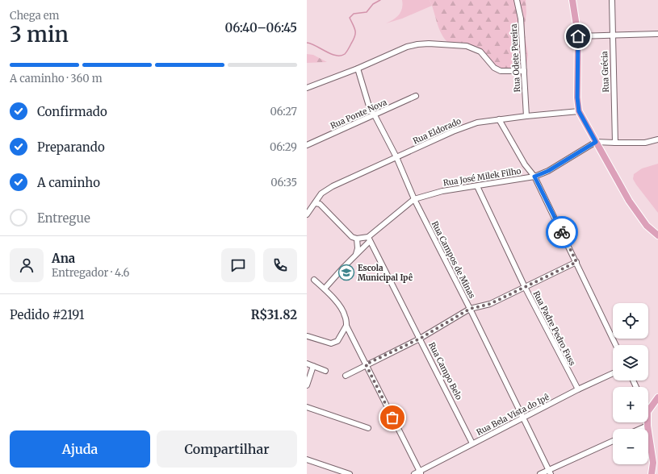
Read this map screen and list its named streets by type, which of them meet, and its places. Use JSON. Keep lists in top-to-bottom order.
{
  "streets": {
    "street": [
      "Rua Odete Pereira",
      "Rua Grécia",
      "Rua Ponte Nova",
      "Rua Eldorado",
      "Rua José Milek Filho",
      "Rua Campos de Minas",
      "Rua Padre Pedro Fuss",
      "Rua Campo Belo",
      "Rua Bela Vista do Ipê"
    ]
  },
  "crossings": [
    ["Rua Odete Pereira", "Rua Eldorado"],
    ["Rua Ponte Nova", "Rua Campos de Minas"],
    ["Rua Eldorado", "Rua Campos de Minas"],
    ["Rua José Milek Filho", "Rua Campos de Minas"],
    ["Rua José Milek Filho", "Rua Padre Pedro Fuss"],
    ["Rua José Milek Filho", "Rua Campo Belo"],
    ["Rua Campos de Minas", "Rua Bela Vista do Ipê"],
    ["Rua Padre Pedro Fuss", "Rua Bela Vista do Ipê"],
    ["Rua Campo Belo", "Rua Bela Vista do Ipê"]
  ],
  "places": {
    "school or university": ["Escola Municipal Ipê"]
  },
  "page": {
    "heading": ["3 min", "Chega em", "06:40–06:45"],
    "panel": [
      "Ana",
      "Entregador · 4.6",
      "Pedido #2191",
      "R$31.82"
    ],
    "bar": "A caminho · 360 m",
    "list": [
      ["Confirmado", "06:27"],
      ["Preparando", "06:29"],
      ["A caminho", "06:35"],
      "Entregue"
    ],
    "map_buttons": ["+", "−"],
    "buttons": ["Ajuda", "Compartilhar"]
  }
}
